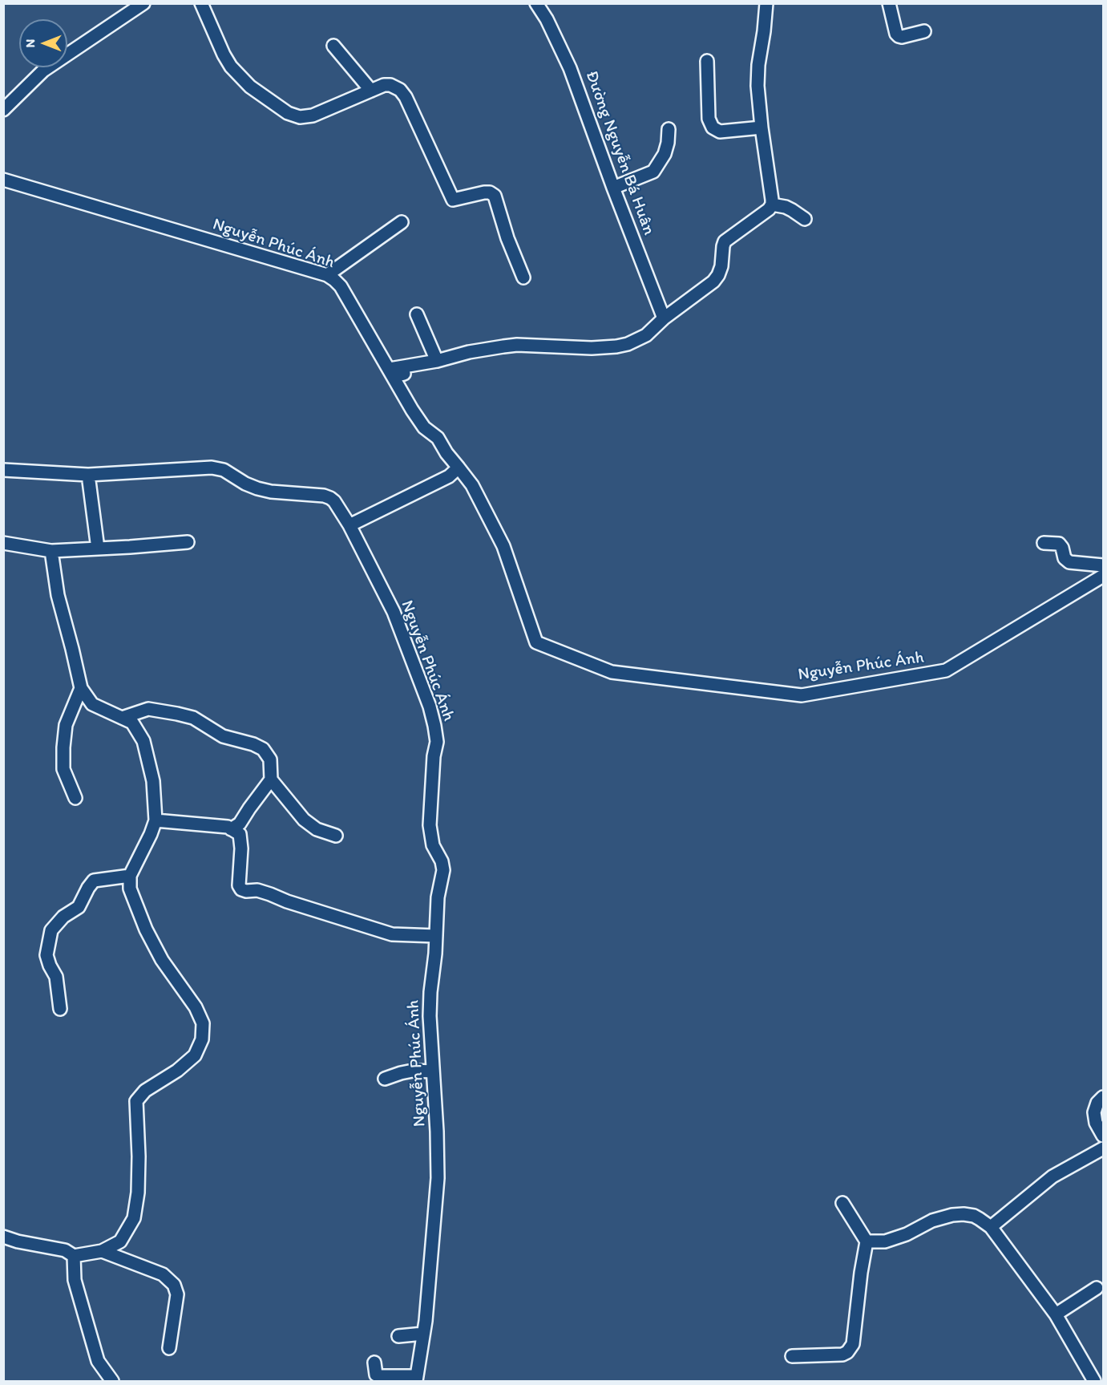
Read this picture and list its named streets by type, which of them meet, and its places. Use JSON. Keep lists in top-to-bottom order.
{
  "streets": {
    "street": ["Đường Nguyễn Bá Huân", "Nguyễn Phúc Ánh"]
  },
  "north": "left"
}
